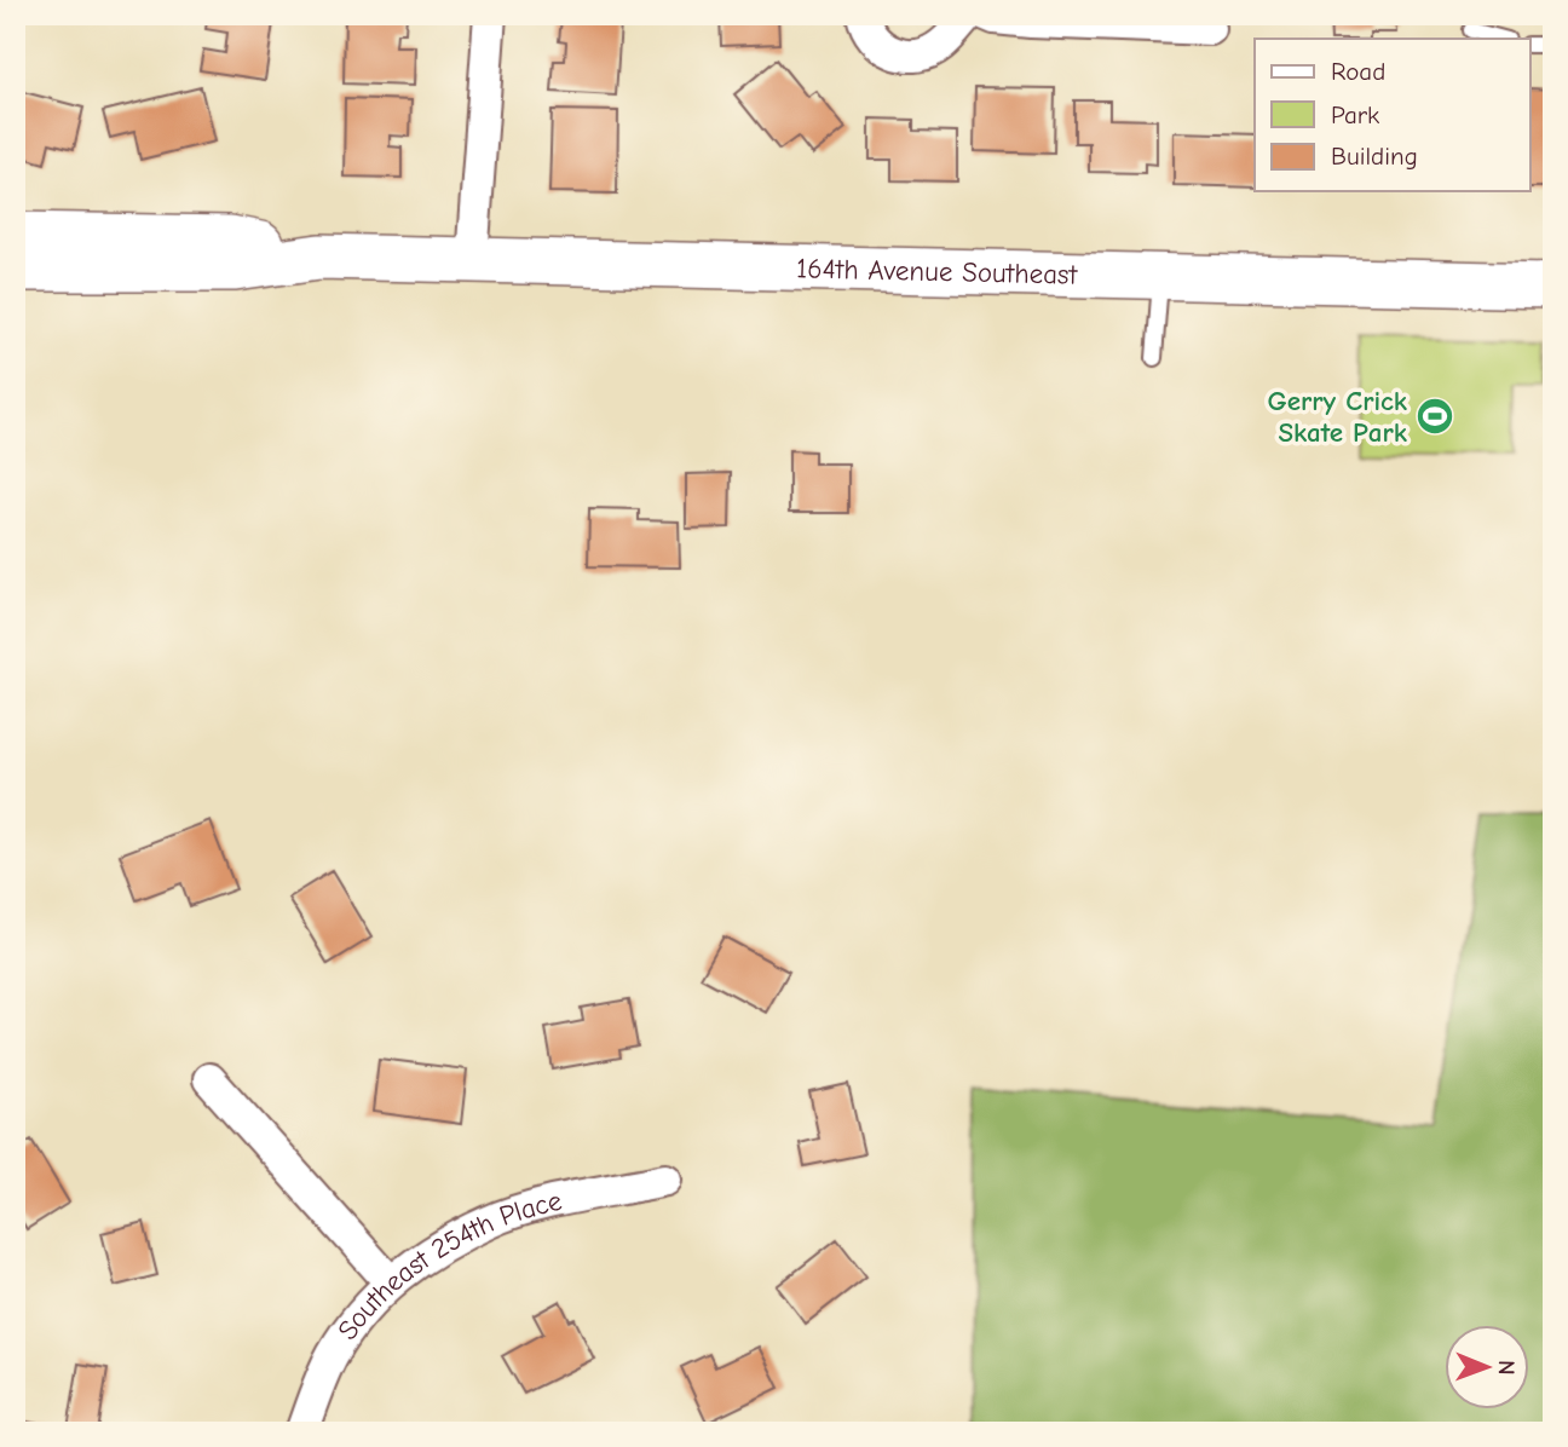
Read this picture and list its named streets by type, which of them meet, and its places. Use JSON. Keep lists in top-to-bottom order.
{
  "streets": {
    "street": ["164th Avenue Southeast", "Southeast 254th Place"]
  },
  "places": {
    "sports": ["Gerry Crick Skate Park"]
  },
  "legend": ["Road", "Park", "Building"],
  "north": "right"
}
